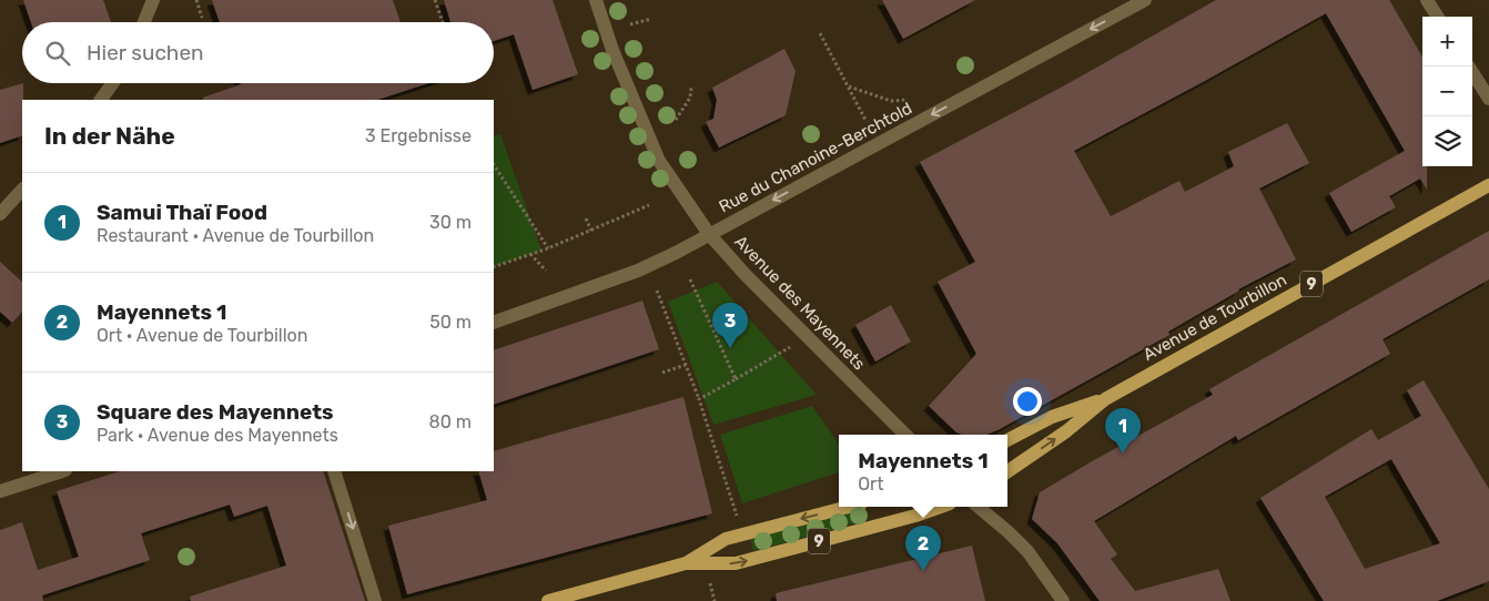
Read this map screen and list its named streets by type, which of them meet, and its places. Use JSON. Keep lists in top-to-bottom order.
{
  "streets": {
    "main road": ["9", "Avenue de Tourbillon"],
    "street": ["Rue du Chanoine-Berchtold", "Avenue des Mayennets"]
  },
  "crossings": [
    ["Rue du Chanoine-Berchtold", "Avenue des Mayennets"]
  ],
  "one_way": ["Rue du Chanoine-Berchtold"],
  "page": {
    "map_buttons": ["+", "−"],
    "search": "Hier suchen",
    "heading": ["In der Nähe", "3 Ergebnisse"],
    "list": [
      {
        "mark": "1",
        "name": "Samui Thaï Food",
        "note": "Restaurant · Avenue de Tourbillon",
        "value": "30 m"
      },
      {
        "mark": "2",
        "name": "Mayennets 1",
        "note": "Ort · Avenue de Tourbillon",
        "value": "50 m"
      },
      {
        "mark": "3",
        "name": "Square des Mayennets",
        "note": "Park · Avenue des Mayennets",
        "value": "80 m"
      }
    ],
    "pins": ["3", "1", "2"],
    "popup": ["Mayennets 1", "Ort"]
  }
}
